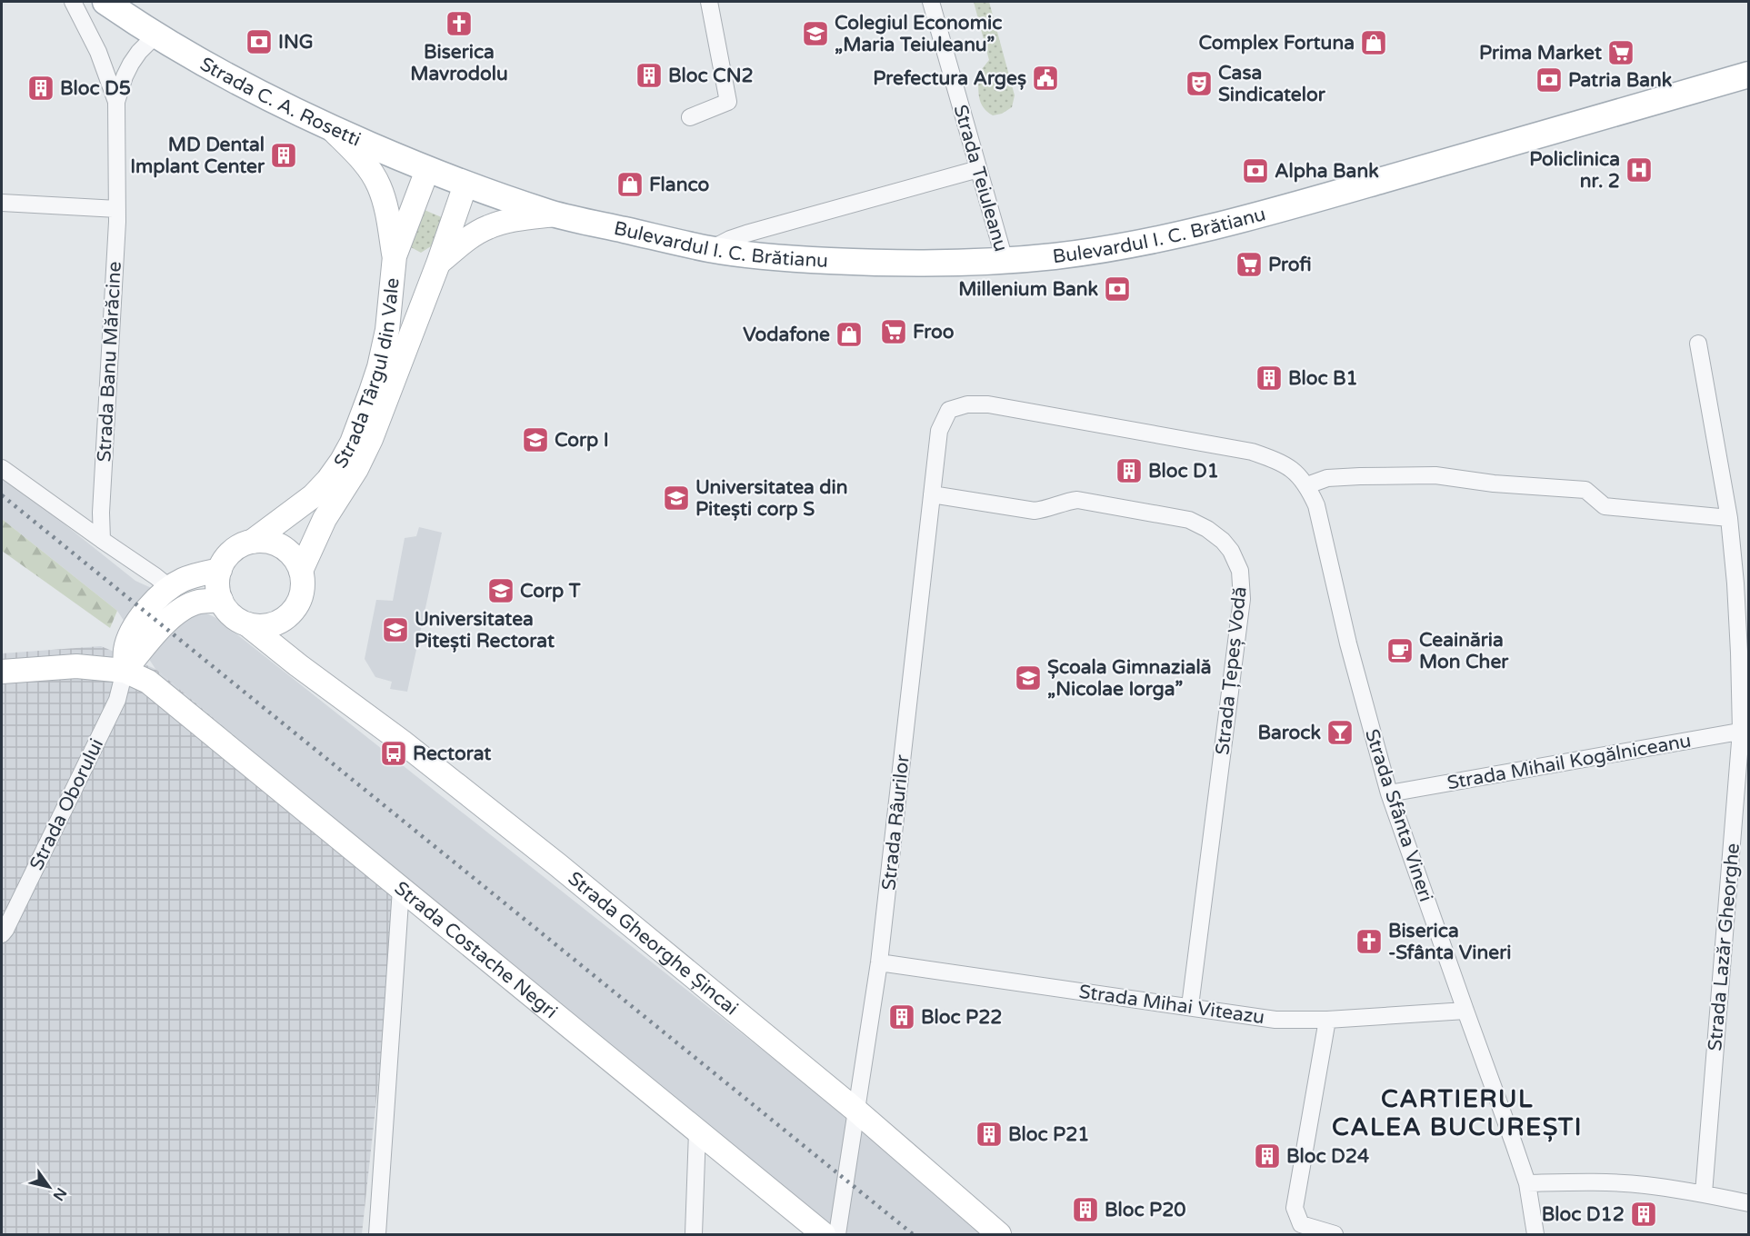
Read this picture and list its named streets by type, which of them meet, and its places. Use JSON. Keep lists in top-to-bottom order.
{
  "streets": {
    "main road": [
      "Strada C. A. Rosetti",
      "Bulevardul I. C. Brătianu",
      "Strada Târgul din Vale",
      "Strada Gheorghe Șincai",
      "Strada Costache Negri"
    ],
    "street": [
      "Strada Teiuleanu",
      "Strada Banu Mărăcine",
      "Strada Țepeș Vodă",
      "Strada Mihail Kogălniceanu",
      "Strada Oborului",
      "Strada Sfânta Vineri",
      "Strada Râurilor",
      "Strada Lazăr Gheorghe",
      "Strada Mihai Viteazu"
    ]
  },
  "crossings": [
    ["Strada C. A. Rosetti", "Bulevardul I. C. Brătianu"],
    ["Strada C. A. Rosetti", "Strada Banu Mărăcine"],
    ["Strada C. A. Rosetti", "Strada Târgul din Vale"],
    ["Strada Teiuleanu", "Bulevardul I. C. Brătianu"],
    ["Bulevardul I. C. Brătianu", "Strada Târgul din Vale"],
    ["Strada Târgul din Vale", "Strada Gheorghe Șincai"],
    ["Strada Țepeș Vodă", "Strada Râurilor"],
    ["Strada Țepeș Vodă", "Strada Mihai Viteazu"],
    ["Strada Mihail Kogălniceanu", "Strada Sfânta Vineri"],
    ["Strada Mihail Kogălniceanu", "Strada Lazăr Gheorghe"],
    ["Strada Oborului", "Strada Costache Negri"],
    ["Strada Sfânta Vineri", "Strada Râurilor"],
    ["Strada Sfânta Vineri", "Strada Mihai Viteazu"],
    ["Strada Râurilor", "Strada Gheorghe Șincai"],
    ["Strada Râurilor", "Strada Mihai Viteazu"]
  ],
  "districts": ["CARTIERUL CALEA BUCUREȘTI"],
  "places": {
    "church": ["Biserica Mavrodolu", "Biserica -Sfânta Vineri"],
    "school or university": [
      "Colegiul Economic „Maria Teiuleanu”",
      "Corp I",
      "Universitatea din Pitești corp S",
      "Corp T",
      "Universitatea Pitești Rectorat",
      "Școala Gimnazială „Nicolae Iorga”"
    ],
    "bank": [
      "ING",
      "Patria Bank",
      "Alpha Bank",
      "Millenium Bank"
    ],
    "shop": ["Complex Fortuna", "Flanco", "Vodafone"],
    "supermarket": ["Prima Market", "Profi", "Froo"],
    "building": [
      "Bloc CN2",
      "Bloc D5",
      "MD Dental Implant Center",
      "Bloc B1",
      "Bloc D1",
      "Bloc P22",
      "Bloc P21",
      "Bloc D24",
      "Bloc P20",
      "Bloc D12"
    ],
    "public building": ["Prefectura Argeș"],
    "theatre": ["Casa Sindicatelor"],
    "hospital": ["Policlinica nr. 2"],
    "cafe": ["Ceainăria Mon Cher"],
    "bar": ["Barock"],
    "bus stop": ["Rectorat"]
  },
  "north": "bottom right"
}
